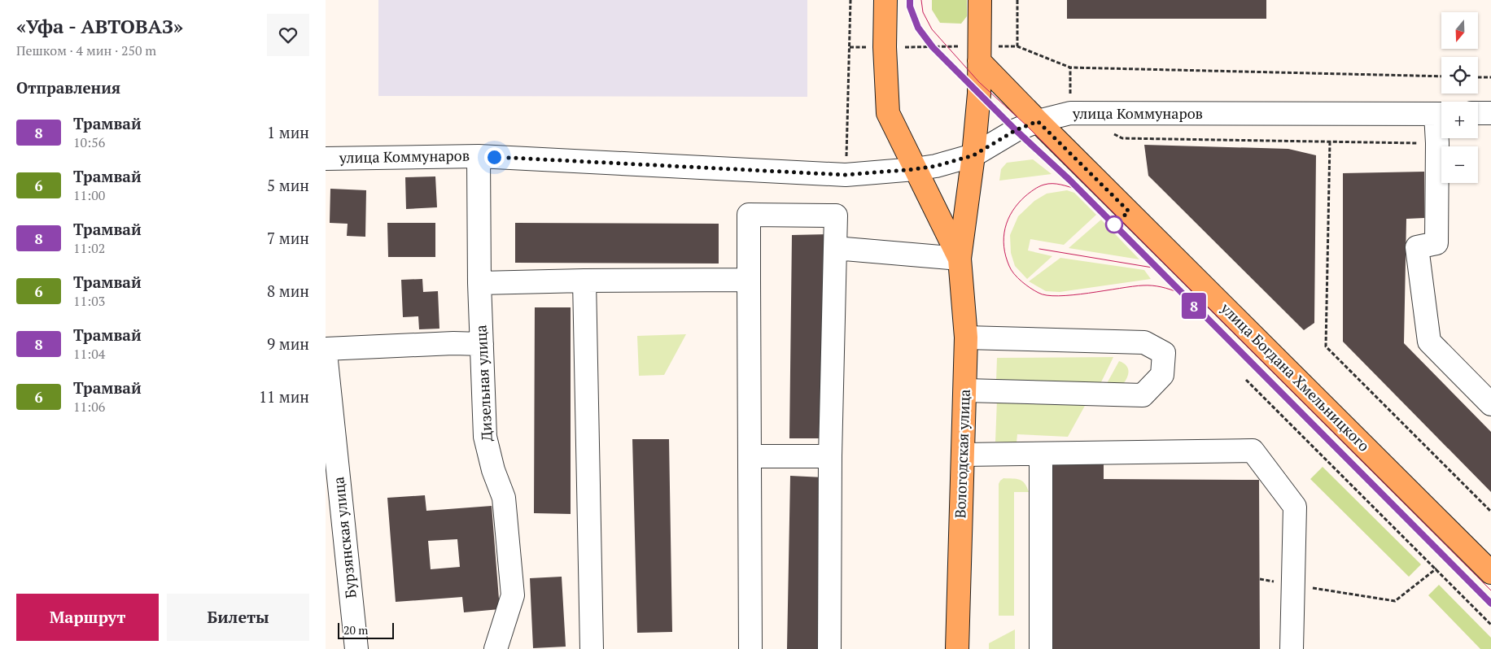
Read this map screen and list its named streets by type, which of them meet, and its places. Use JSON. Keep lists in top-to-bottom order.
{
  "streets": {
    "main road": ["улица Богдана Хмельницкого", "Вологодская улица"],
    "street": ["улица Коммунаров", "Дизельная улица", "Бурзянская улица"]
  },
  "crossings": [
    ["улица Коммунаров", "улица Богдана Хмельницкого"],
    ["улица Коммунаров", "Дизельная улица"],
    ["улица Коммунаров", "Вологодская улица"],
    ["улица Богдана Хмельницкого", "Вологодская улица"]
  ],
  "lines": ["tram line 8"],
  "scale_bar": "20 m",
  "north": "bottom",
  "page": {
    "heading": [
      ["«Уфа - АВТОВАЗ»", "Пешком · 4 мин · 250 m"],
      "Отправления"
    ],
    "on_map": "8",
    "map_buttons": ["+", "−"],
    "list": [
      {
        "mark": "8",
        "name": "Трамвай",
        "note": "10:56",
        "value": "1 мин"
      },
      {
        "mark": "6",
        "name": "Трамвай",
        "note": "11:00",
        "value": "5 мин"
      },
      {
        "mark": "8",
        "name": "Трамвай",
        "note": "11:02",
        "value": "7 мин"
      },
      {
        "mark": "6",
        "name": "Трамвай",
        "note": "11:03",
        "value": "8 мин"
      },
      {
        "mark": "8",
        "name": "Трамвай",
        "note": "11:04",
        "value": "9 мин"
      },
      {
        "mark": "6",
        "name": "Трамвай",
        "note": "11:06",
        "value": "11 мин"
      }
    ],
    "buttons": ["Маршрут", "Билеты"],
    "scale": "20 m"
  }
}
